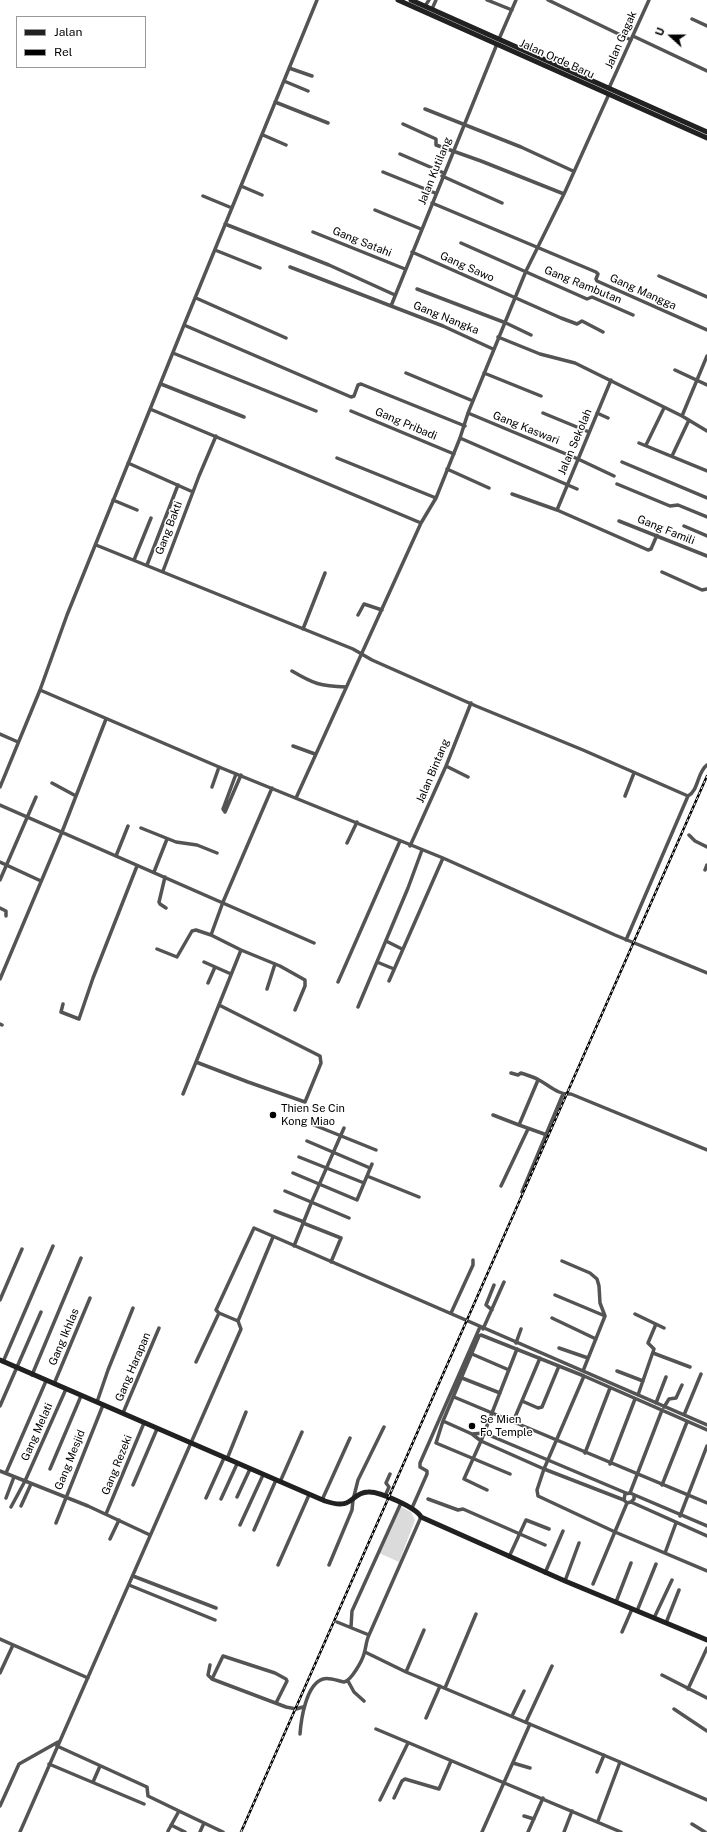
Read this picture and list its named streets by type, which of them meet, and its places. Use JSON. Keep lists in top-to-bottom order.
{
  "streets": {
    "main road": ["Jalan Orde Baru"],
    "street": [
      "Jalan Gagak",
      "Jalan Kutilang",
      "Gang Satahi",
      "Gang Sawo",
      "Gang Rambutan",
      "Gang Mangga",
      "Gang Nangka",
      "Gang Pribadi",
      "Gang Kaswari",
      "Jalan Sekolah",
      "Gang Bakti",
      "Gang Famili",
      "Jalan Bintang",
      "Gang Ikhlas",
      "Gang Harapan",
      "Gang Melati",
      "Gang Mesjid",
      "Gang Rezeki"
    ]
  },
  "crossings": [
    ["Jalan Gagak", "Jalan Orde Baru"],
    ["Jalan Gagak", "Gang Sawo"],
    ["Jalan Gagak", "Gang Rambutan"],
    ["Jalan Gagak", "Gang Mangga"],
    ["Jalan Gagak", "Gang Nangka"],
    ["Jalan Gagak", "Gang Pribadi"],
    ["Jalan Gagak", "Gang Kaswari"],
    ["Jalan Orde Baru", "Jalan Kutilang"],
    ["Jalan Kutilang", "Gang Satahi"],
    ["Jalan Kutilang", "Gang Sawo"],
    ["Jalan Kutilang", "Gang Nangka"],
    ["Gang Kaswari", "Jalan Sekolah"]
  ],
  "places": ["Thien Se Cin Kong Miao", "Se Mien Fo Temple"],
  "legend": ["Jalan", "Rel"],
  "north": "left"
}
